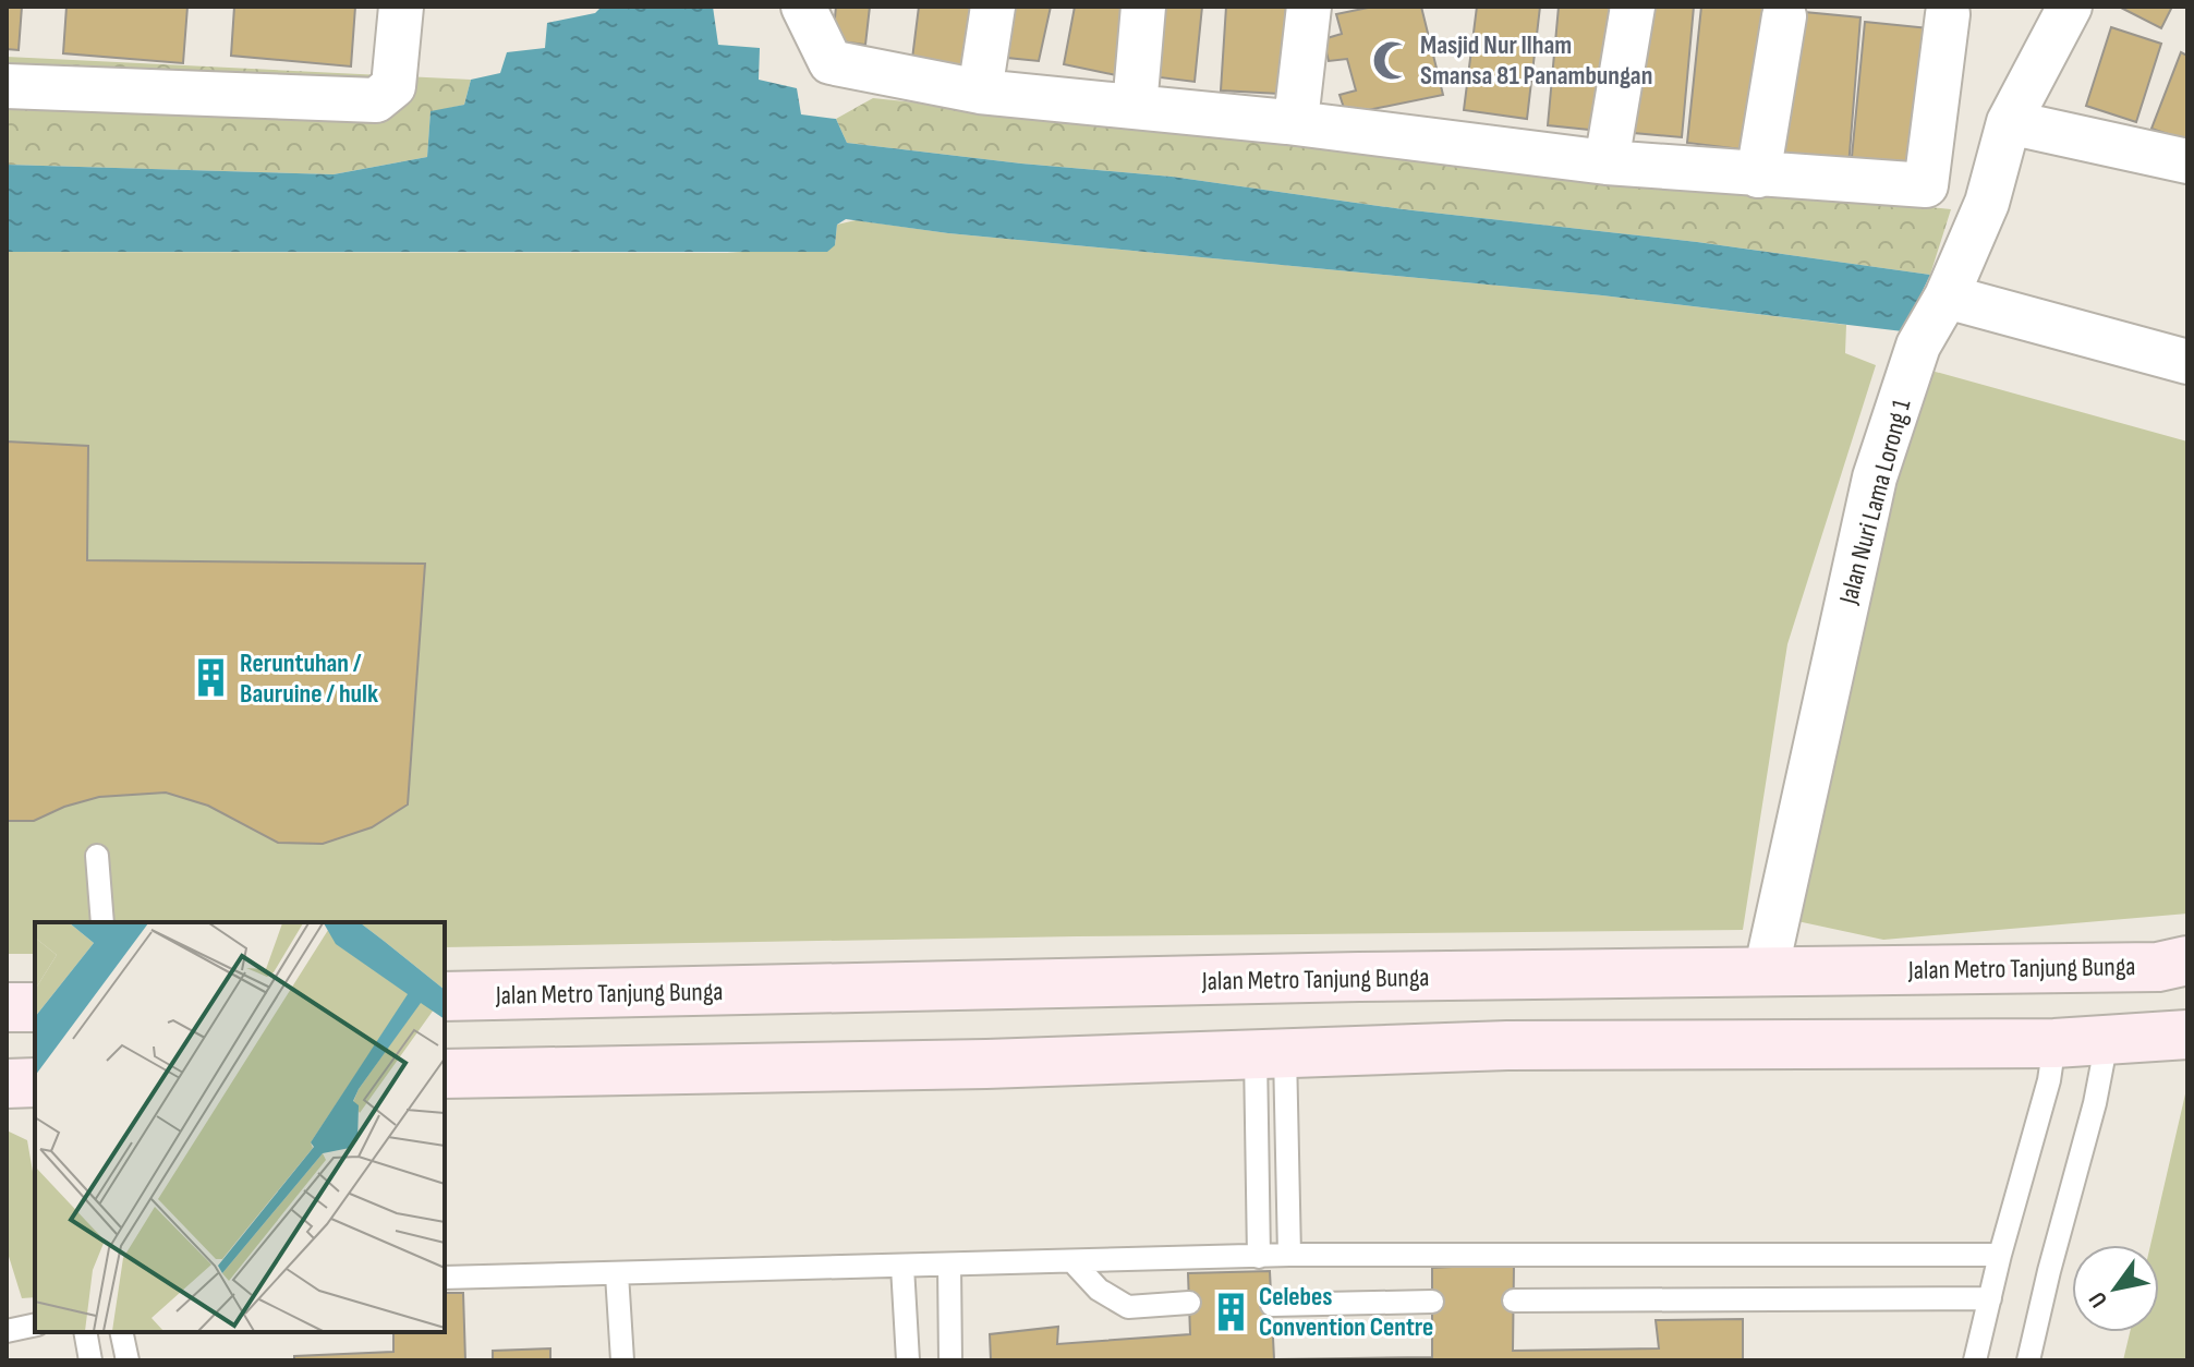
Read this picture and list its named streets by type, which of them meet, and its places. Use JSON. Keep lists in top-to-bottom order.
{
  "streets": {
    "main road": ["Jalan Metro Tanjung Bunga"],
    "street": ["Jalan Nuri Lama Lorong 1"]
  },
  "crossings": [
    ["Jalan Nuri Lama Lorong 1", "Jalan Metro Tanjung Bunga"]
  ],
  "places": {
    "mosque": ["Masjid Nur Ilham Smansa 81 Panambungan"],
    "building": ["Reruntuhan / Bauruine / hulk", "Celebes Convention Centre"]
  },
  "north": "bottom left"
}
